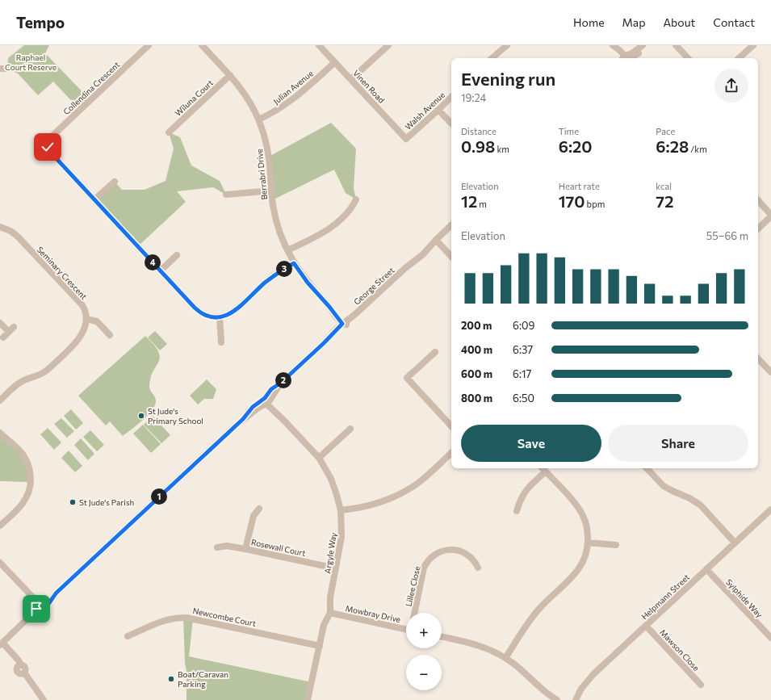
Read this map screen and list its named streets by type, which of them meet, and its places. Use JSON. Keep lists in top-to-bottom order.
{
  "streets": {
    "street": [
      "Vinen Road",
      "Julian Avenue",
      "Collendina Crescent",
      "Wiluna Court",
      "Walsh Avenue",
      "Berrabri Drive",
      "Seminary Crescent",
      "George Street",
      "Rosewall Court",
      "Argyle Way",
      "Lillee Close",
      "Helpmann Street",
      "Sylphide Way",
      "Mowbray Drive",
      "Newcombe Court",
      "Mawson Close"
    ]
  },
  "crossings": [
    ["Vinen Road", "Julian Avenue"],
    ["Vinen Road", "Walsh Avenue"],
    ["Julian Avenue", "Berrabri Drive"],
    ["Wiluna Court", "Berrabri Drive"],
    ["Berrabri Drive", "George Street"],
    ["George Street", "Argyle Way"],
    ["Rosewall Court", "Argyle Way"],
    ["Argyle Way", "Mowbray Drive"],
    ["Argyle Way", "Newcombe Court"],
    ["Helpmann Street", "Sylphide Way"],
    ["Helpmann Street", "Mawson Close"]
  ],
  "parks": ["Raphael Court Reserve"],
  "places": ["St Jude's Primary School", "St Jude's Parish", "Boat/Caravan Parking"],
  "page": {
    "header": "Tempo",
    "nav": [
      "Home",
      "Map",
      "About",
      "Contact"
    ],
    "heading": ["Evening run", "19:24"],
    "stats": [
      ["Distance", "0.98 km"],
      ["Time", "6:20"],
      ["Pace", "6:28 /km"],
      ["Elevation", "12 m"],
      ["Heart rate", "170 bpm"],
      ["kcal", "72"]
    ],
    "chart": ["Elevation", "55–66 m"],
    "pins": [
      "4",
      "3",
      "2",
      "1"
    ],
    "list": [
      {
        "name": "200 m",
        "note": "6:09"
      },
      {
        "name": "400 m",
        "note": "6:37"
      },
      {
        "name": "600 m",
        "note": "6:17"
      },
      {
        "name": "800 m",
        "note": "6:50"
      }
    ],
    "buttons": ["Save", "Share"],
    "map_buttons": ["+", "−"]
  }
}
